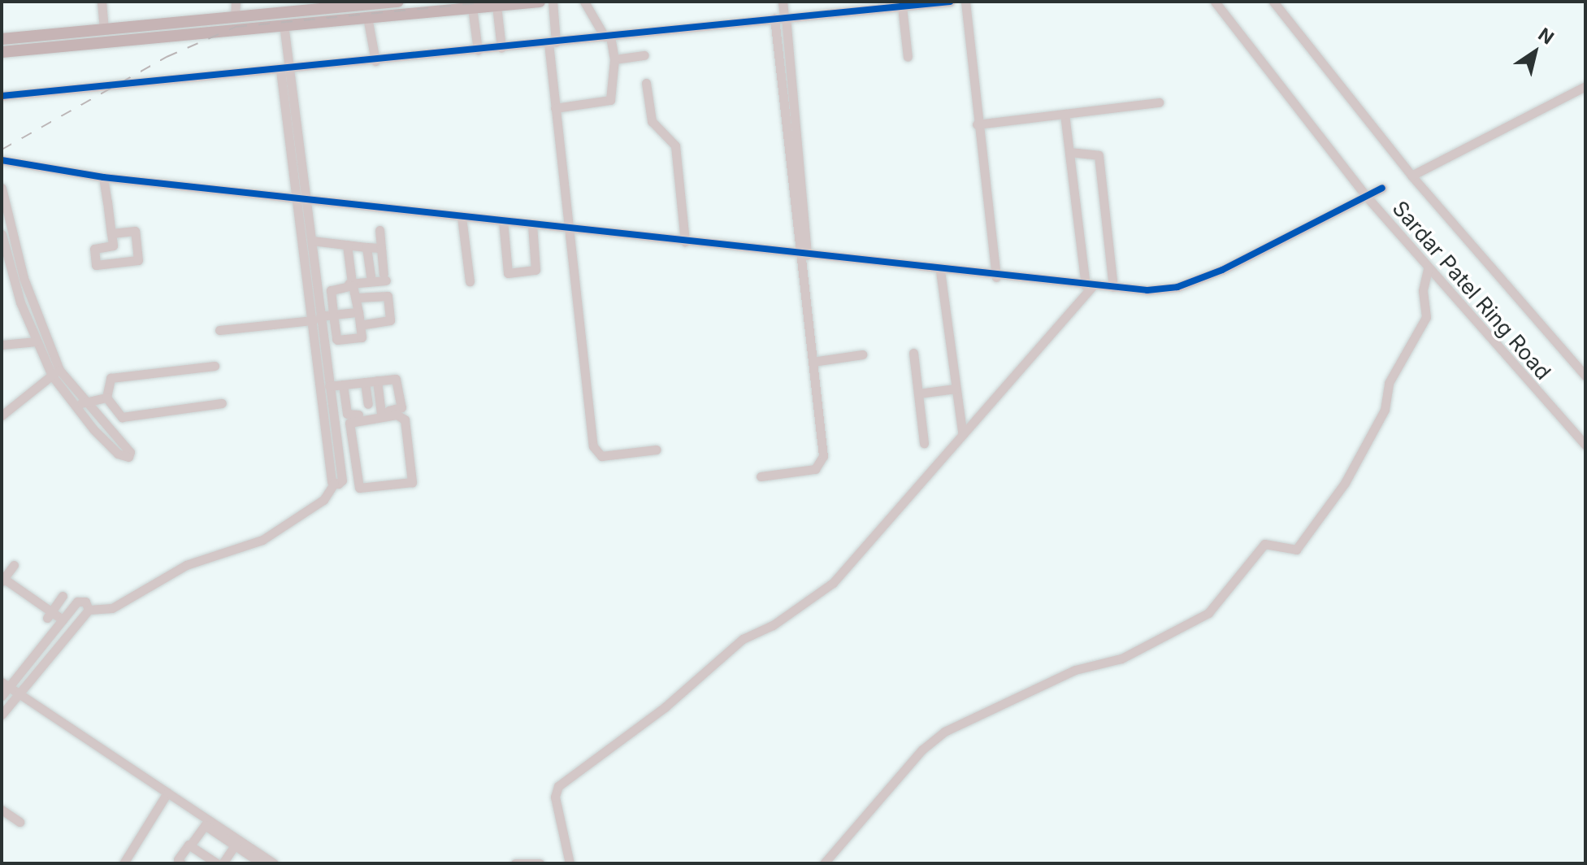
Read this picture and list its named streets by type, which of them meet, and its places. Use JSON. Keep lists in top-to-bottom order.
{
  "streets": {
    "street": ["Sardar Patel Ring Road"]
  },
  "north": "top right"
}
